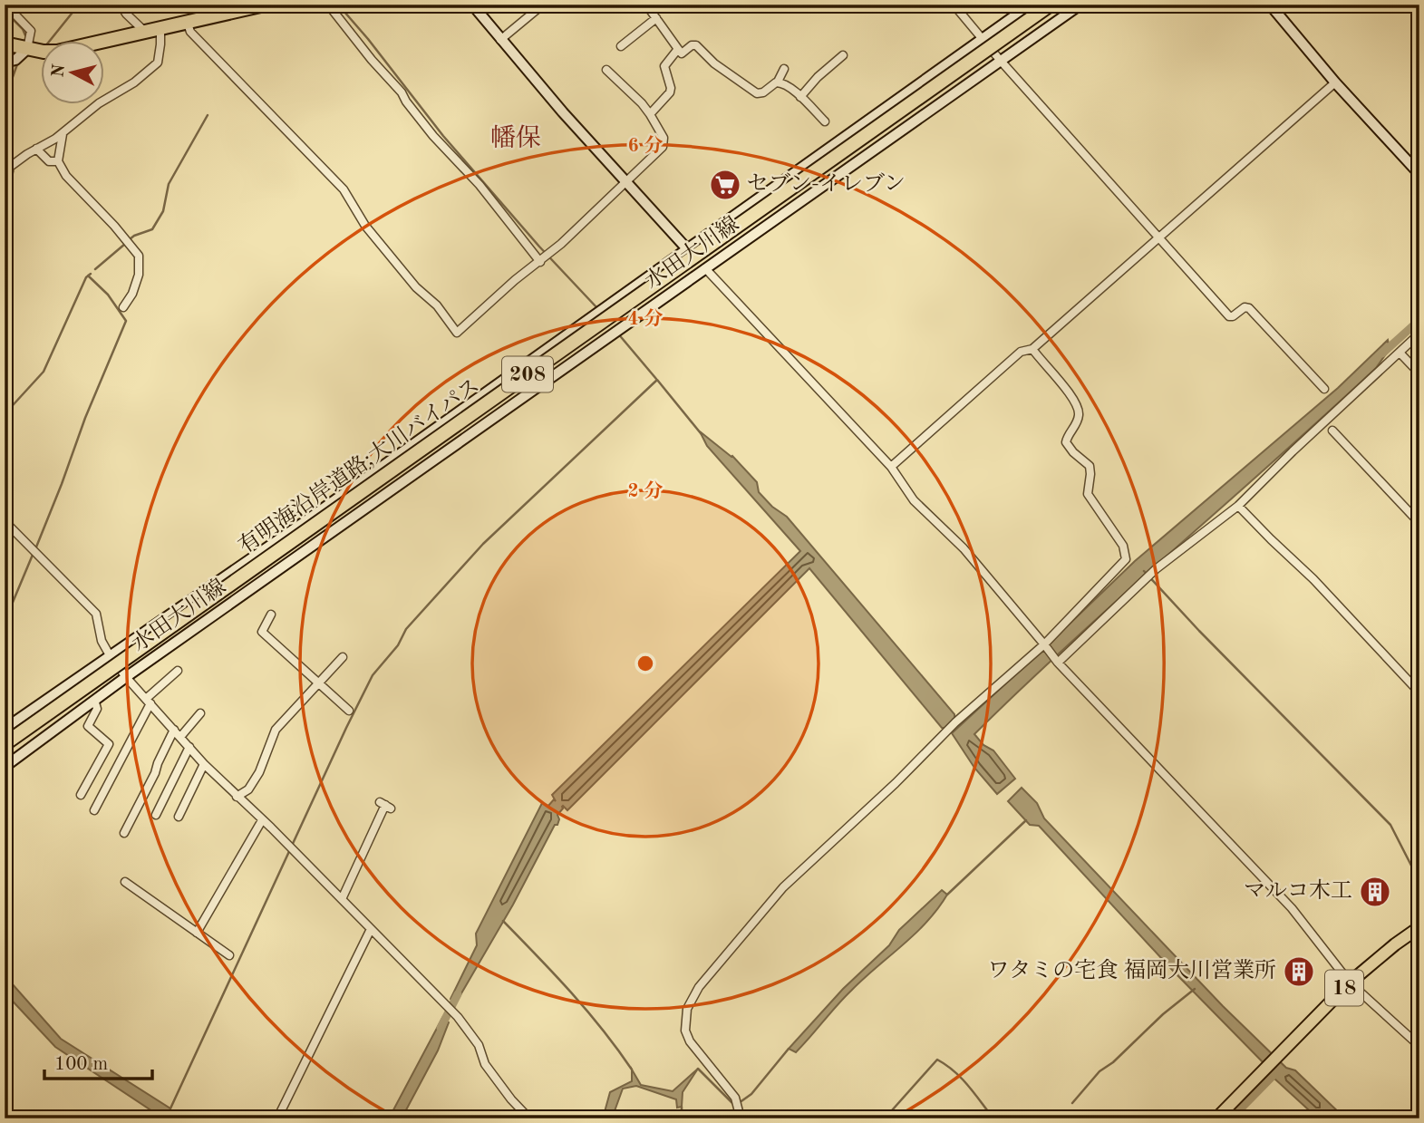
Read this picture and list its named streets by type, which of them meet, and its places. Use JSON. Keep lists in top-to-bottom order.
{
  "streets": {
    "highway": ["208", "有明海沿岸道路;大川バイパス"],
    "main road": ["水田大川線", "18"]
  },
  "districts": ["幡保"],
  "places": {
    "supermarket": ["セブン-イレブン"],
    "building": ["マルコ木工", "ワタミの宅食 福岡大川営業所"]
  },
  "scale_bar": "100 m",
  "north": "left",
  "rings": ["6 分", "4 分", "2 分"]
}
